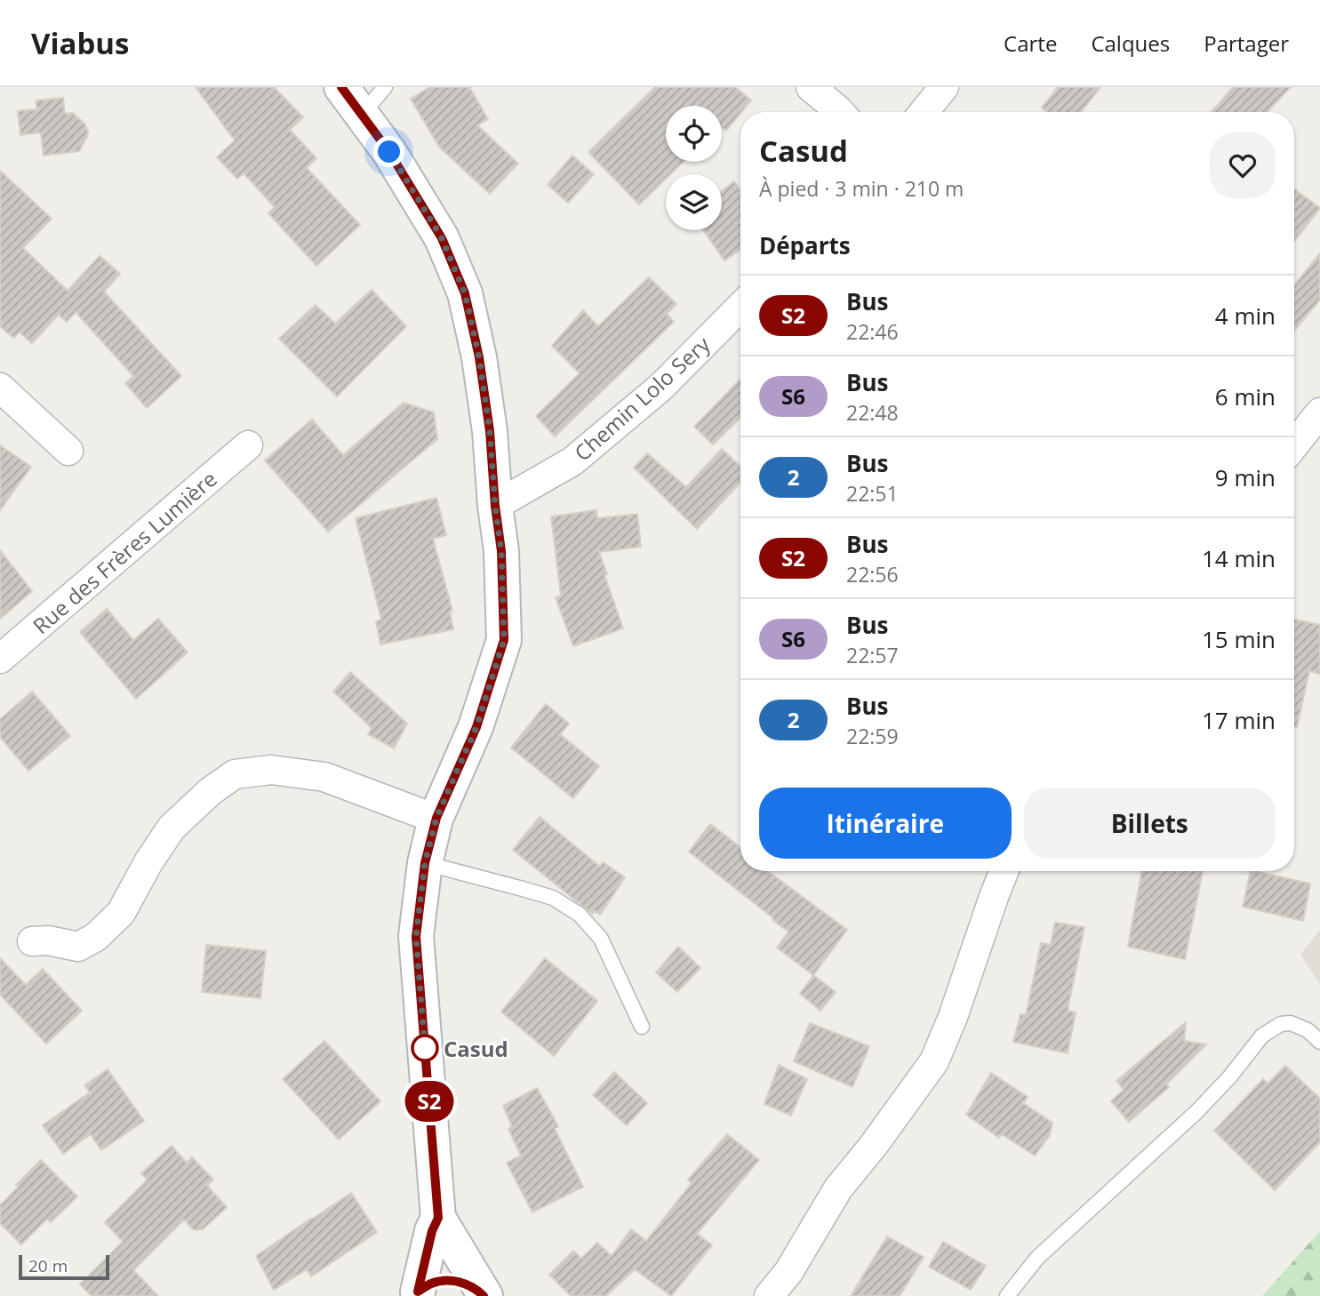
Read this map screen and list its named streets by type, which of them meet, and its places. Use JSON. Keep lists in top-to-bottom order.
{
  "streets": {
    "street": ["Chemin Lolo Sery", "Rue des Frères Lumière"]
  },
  "places": ["Casud"],
  "lines": ["bus line S2"],
  "scale_bar": "20 m",
  "page": {
    "header": "Viabus",
    "nav": ["Carte", "Calques", "Partager"],
    "on_map": "S2",
    "heading": [
      ["Casud", "À pied · 3 min · 210 m"],
      "Départs"
    ],
    "list": [
      {
        "mark": "S2",
        "name": "Bus",
        "note": "22:46",
        "value": "4 min"
      },
      {
        "mark": "S6",
        "name": "Bus",
        "note": "22:48",
        "value": "6 min"
      },
      {
        "mark": "2",
        "name": "Bus",
        "note": "22:51",
        "value": "9 min"
      },
      {
        "mark": "S2",
        "name": "Bus",
        "note": "22:56",
        "value": "14 min"
      },
      {
        "mark": "S6",
        "name": "Bus",
        "note": "22:57",
        "value": "15 min"
      },
      {
        "mark": "2",
        "name": "Bus",
        "note": "22:59",
        "value": "17 min"
      }
    ],
    "buttons": ["Itinéraire", "Billets"],
    "scale": "20 m"
  }
}
